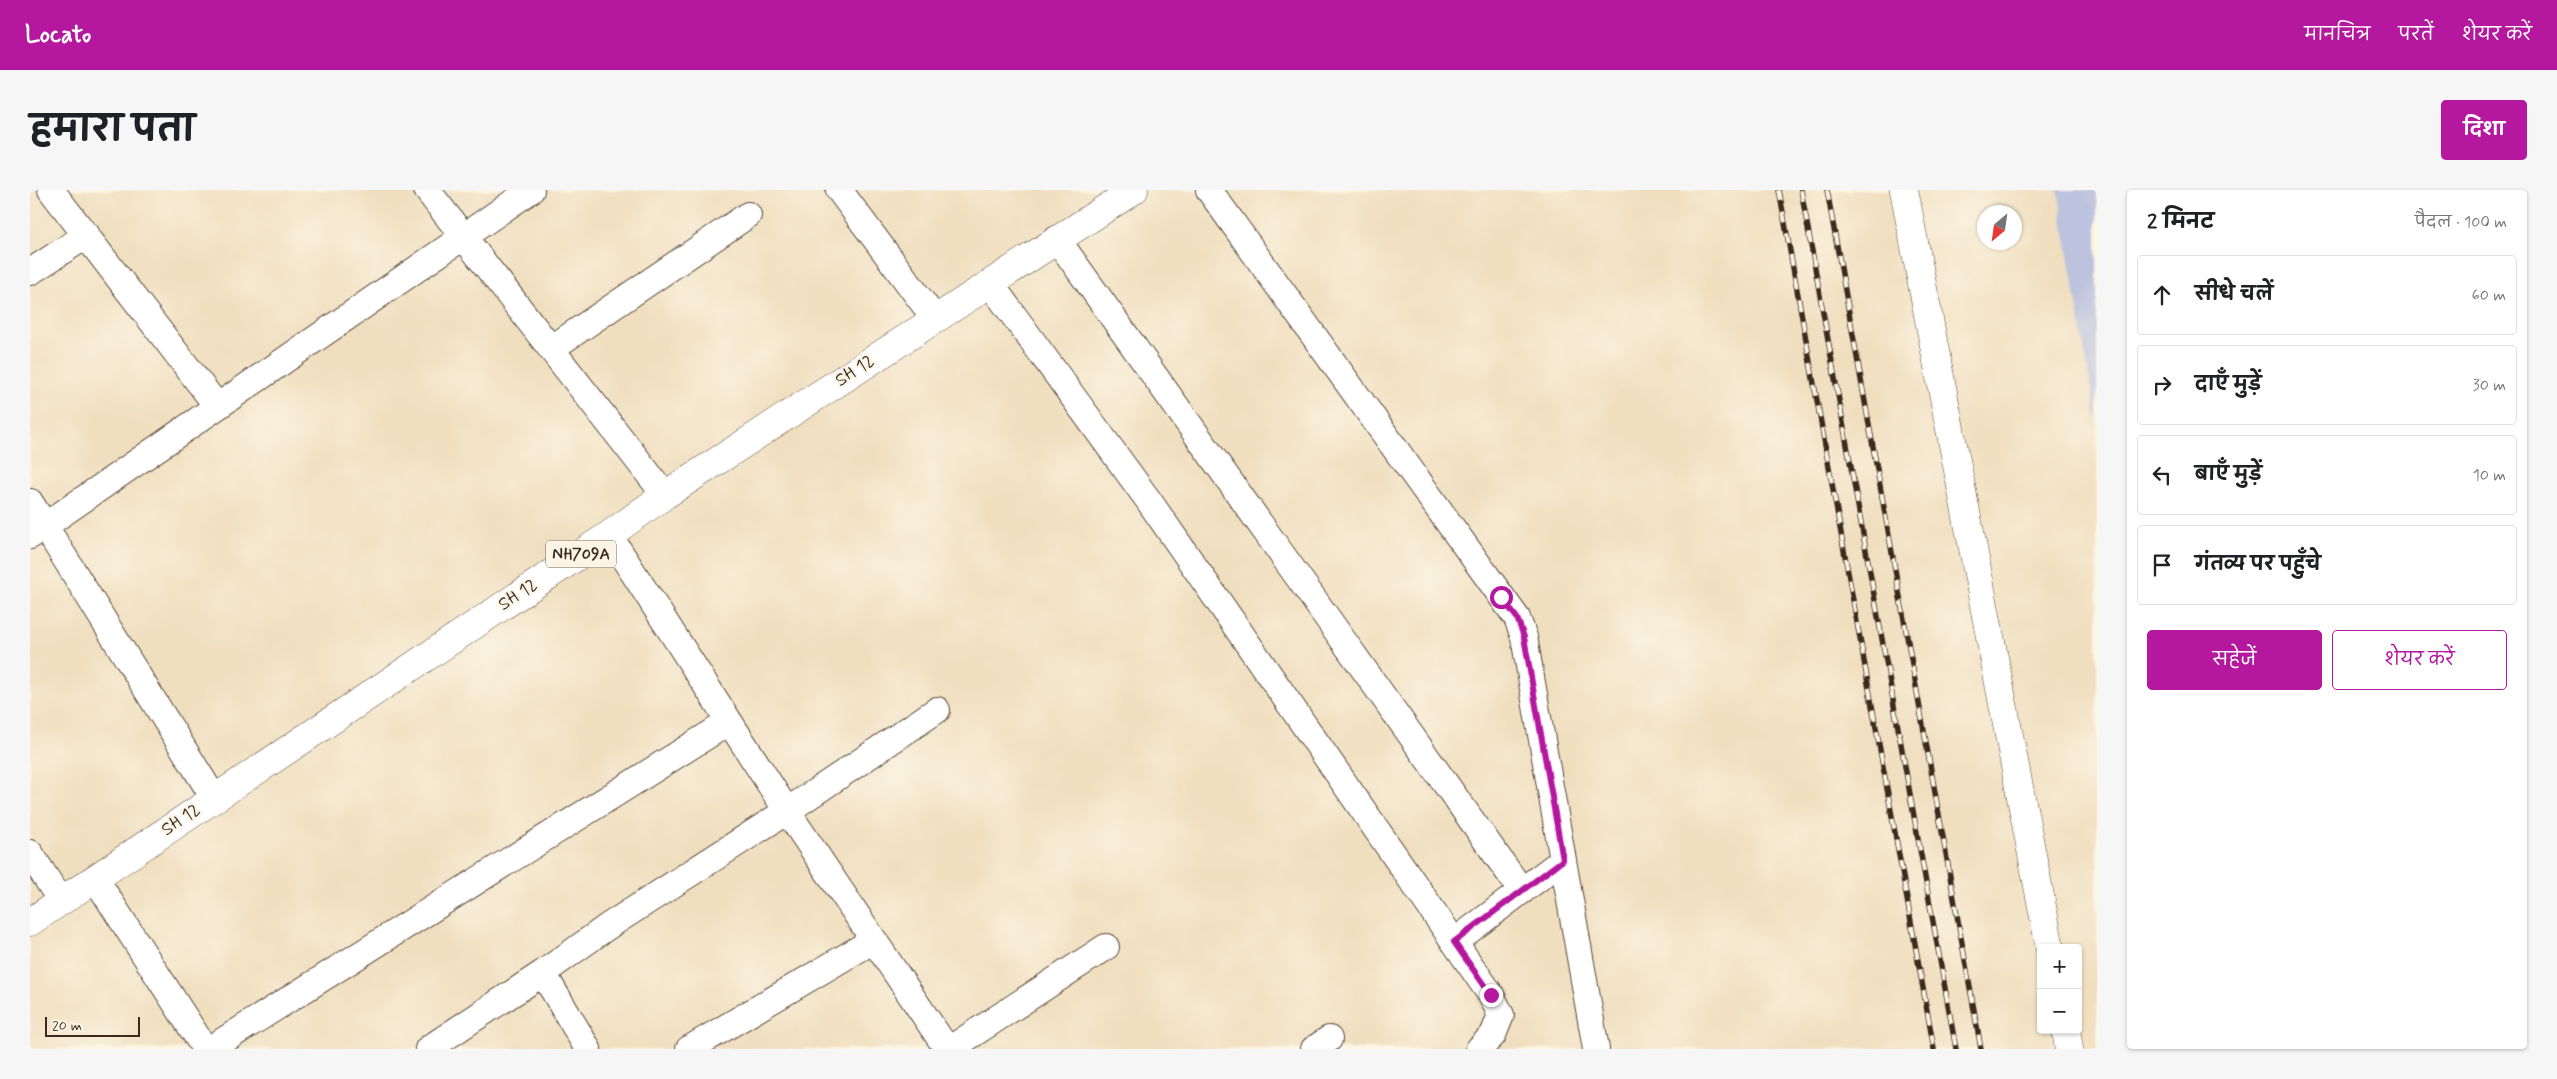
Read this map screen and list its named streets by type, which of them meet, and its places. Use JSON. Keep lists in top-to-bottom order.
{
  "streets": {
    "main road": ["SH 12", "NH709A"]
  },
  "scale_bar": "20 m",
  "north": "bottom left",
  "page": {
    "header": "Locato",
    "nav": ["मानचित्र", "परतें", "शेयर करें"],
    "title": "हमारा पता",
    "buttons": [
      "दिशा",
      ["सहेजें", "शेयर करें"]
    ],
    "heading": ["2 मिनट", "पैदल · 100 m"],
    "list": [
      ["सीधे चलें", "60 m"],
      ["दाएँ मुड़ें", "30 m"],
      ["बाएँ मुड़ें", "10 m"],
      "गंतव्य पर पहुँचे"
    ],
    "map_buttons": ["+", "−"],
    "scale": "20 m"
  }
}
